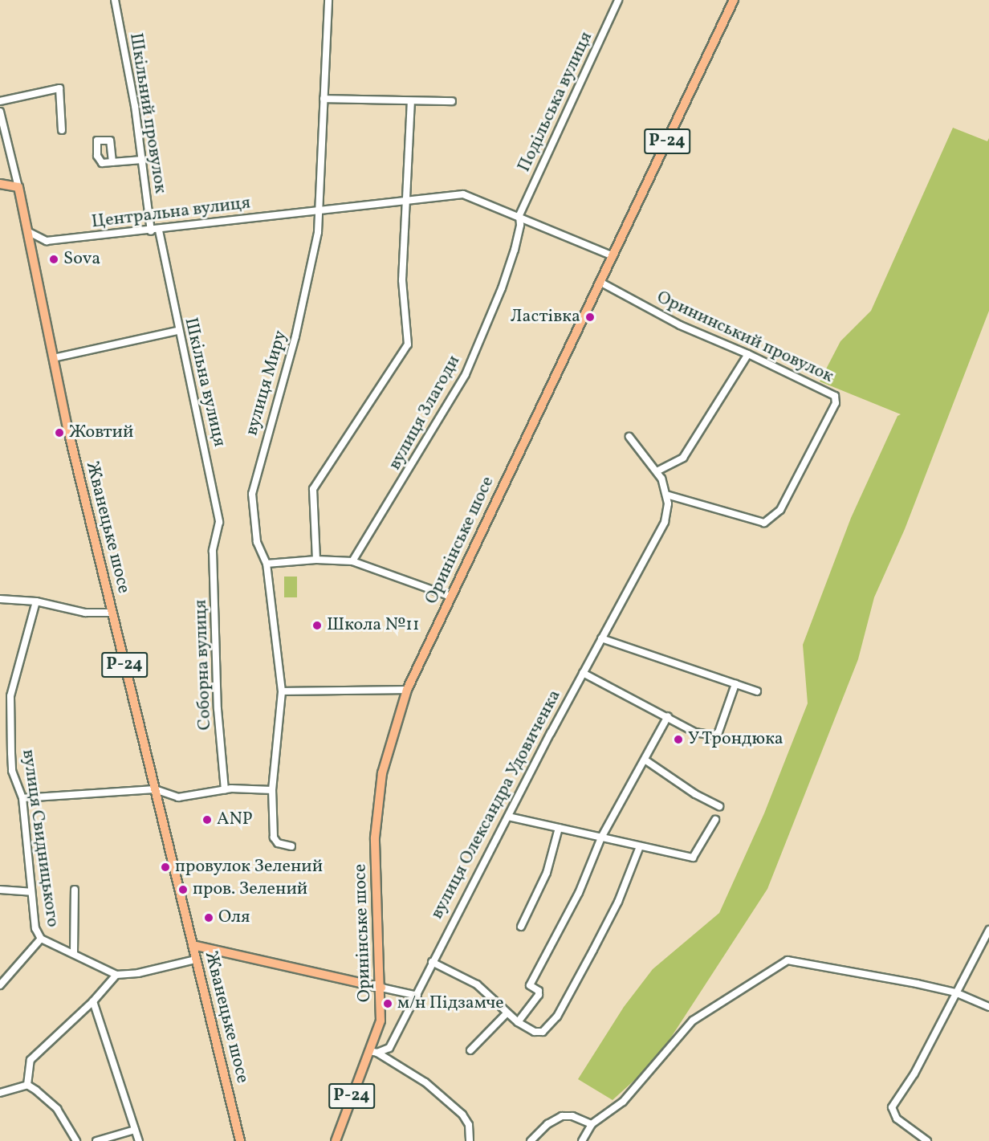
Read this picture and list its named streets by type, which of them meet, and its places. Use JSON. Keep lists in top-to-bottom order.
{
  "streets": {
    "main road": [
      "Р-24",
      "Жванецьке шосе",
      "Оринінське шосе",
      "вулиця Олександра Удовиченка"
    ],
    "street": [
      "Подільська вулиця",
      "Шкільний провулок",
      "Центральна вулиця",
      "Орининський провулок",
      "Шкільна вулиця",
      "вулиця Миру",
      "вулиця Злагоди",
      "Соборна вулиця",
      "вулиця Свидницького"
    ]
  },
  "crossings": [
    ["Подільська вулиця", "Центральна вулиця"],
    ["Подільська вулиця", "вулиця Злагоди"],
    ["Шкільний провулок", "Центральна вулиця"],
    ["Р-24", "Центральна вулиця"],
    ["Р-24", "Орининський провулок"],
    ["Р-24", "Оринінське шосе"],
    ["Центральна вулиця", "Шкільна вулиця"],
    ["Центральна вулиця", "вулиця Миру"],
    ["Центральна вулиця", "вулиця Злагоди"],
    ["Центральна вулиця", "Жванецьке шосе"],
    ["Орининський провулок", "Оринінське шосе"],
    ["Орининський провулок", "вулиця Олександра Удовиченка"],
    ["Шкільна вулиця", "Соборна вулиця"],
    ["Оринінське шосе", "вулиця Олександра Удовиченка"]
  ],
  "places": [
    "Sova",
    "Ластівка",
    "Жовтий",
    "Школа №11",
    "У Трондюка",
    "ANP",
    "провулок Зелений",
    "пров. Зелений",
    "Оля",
    "м/н Підзамче"
  ]
}
